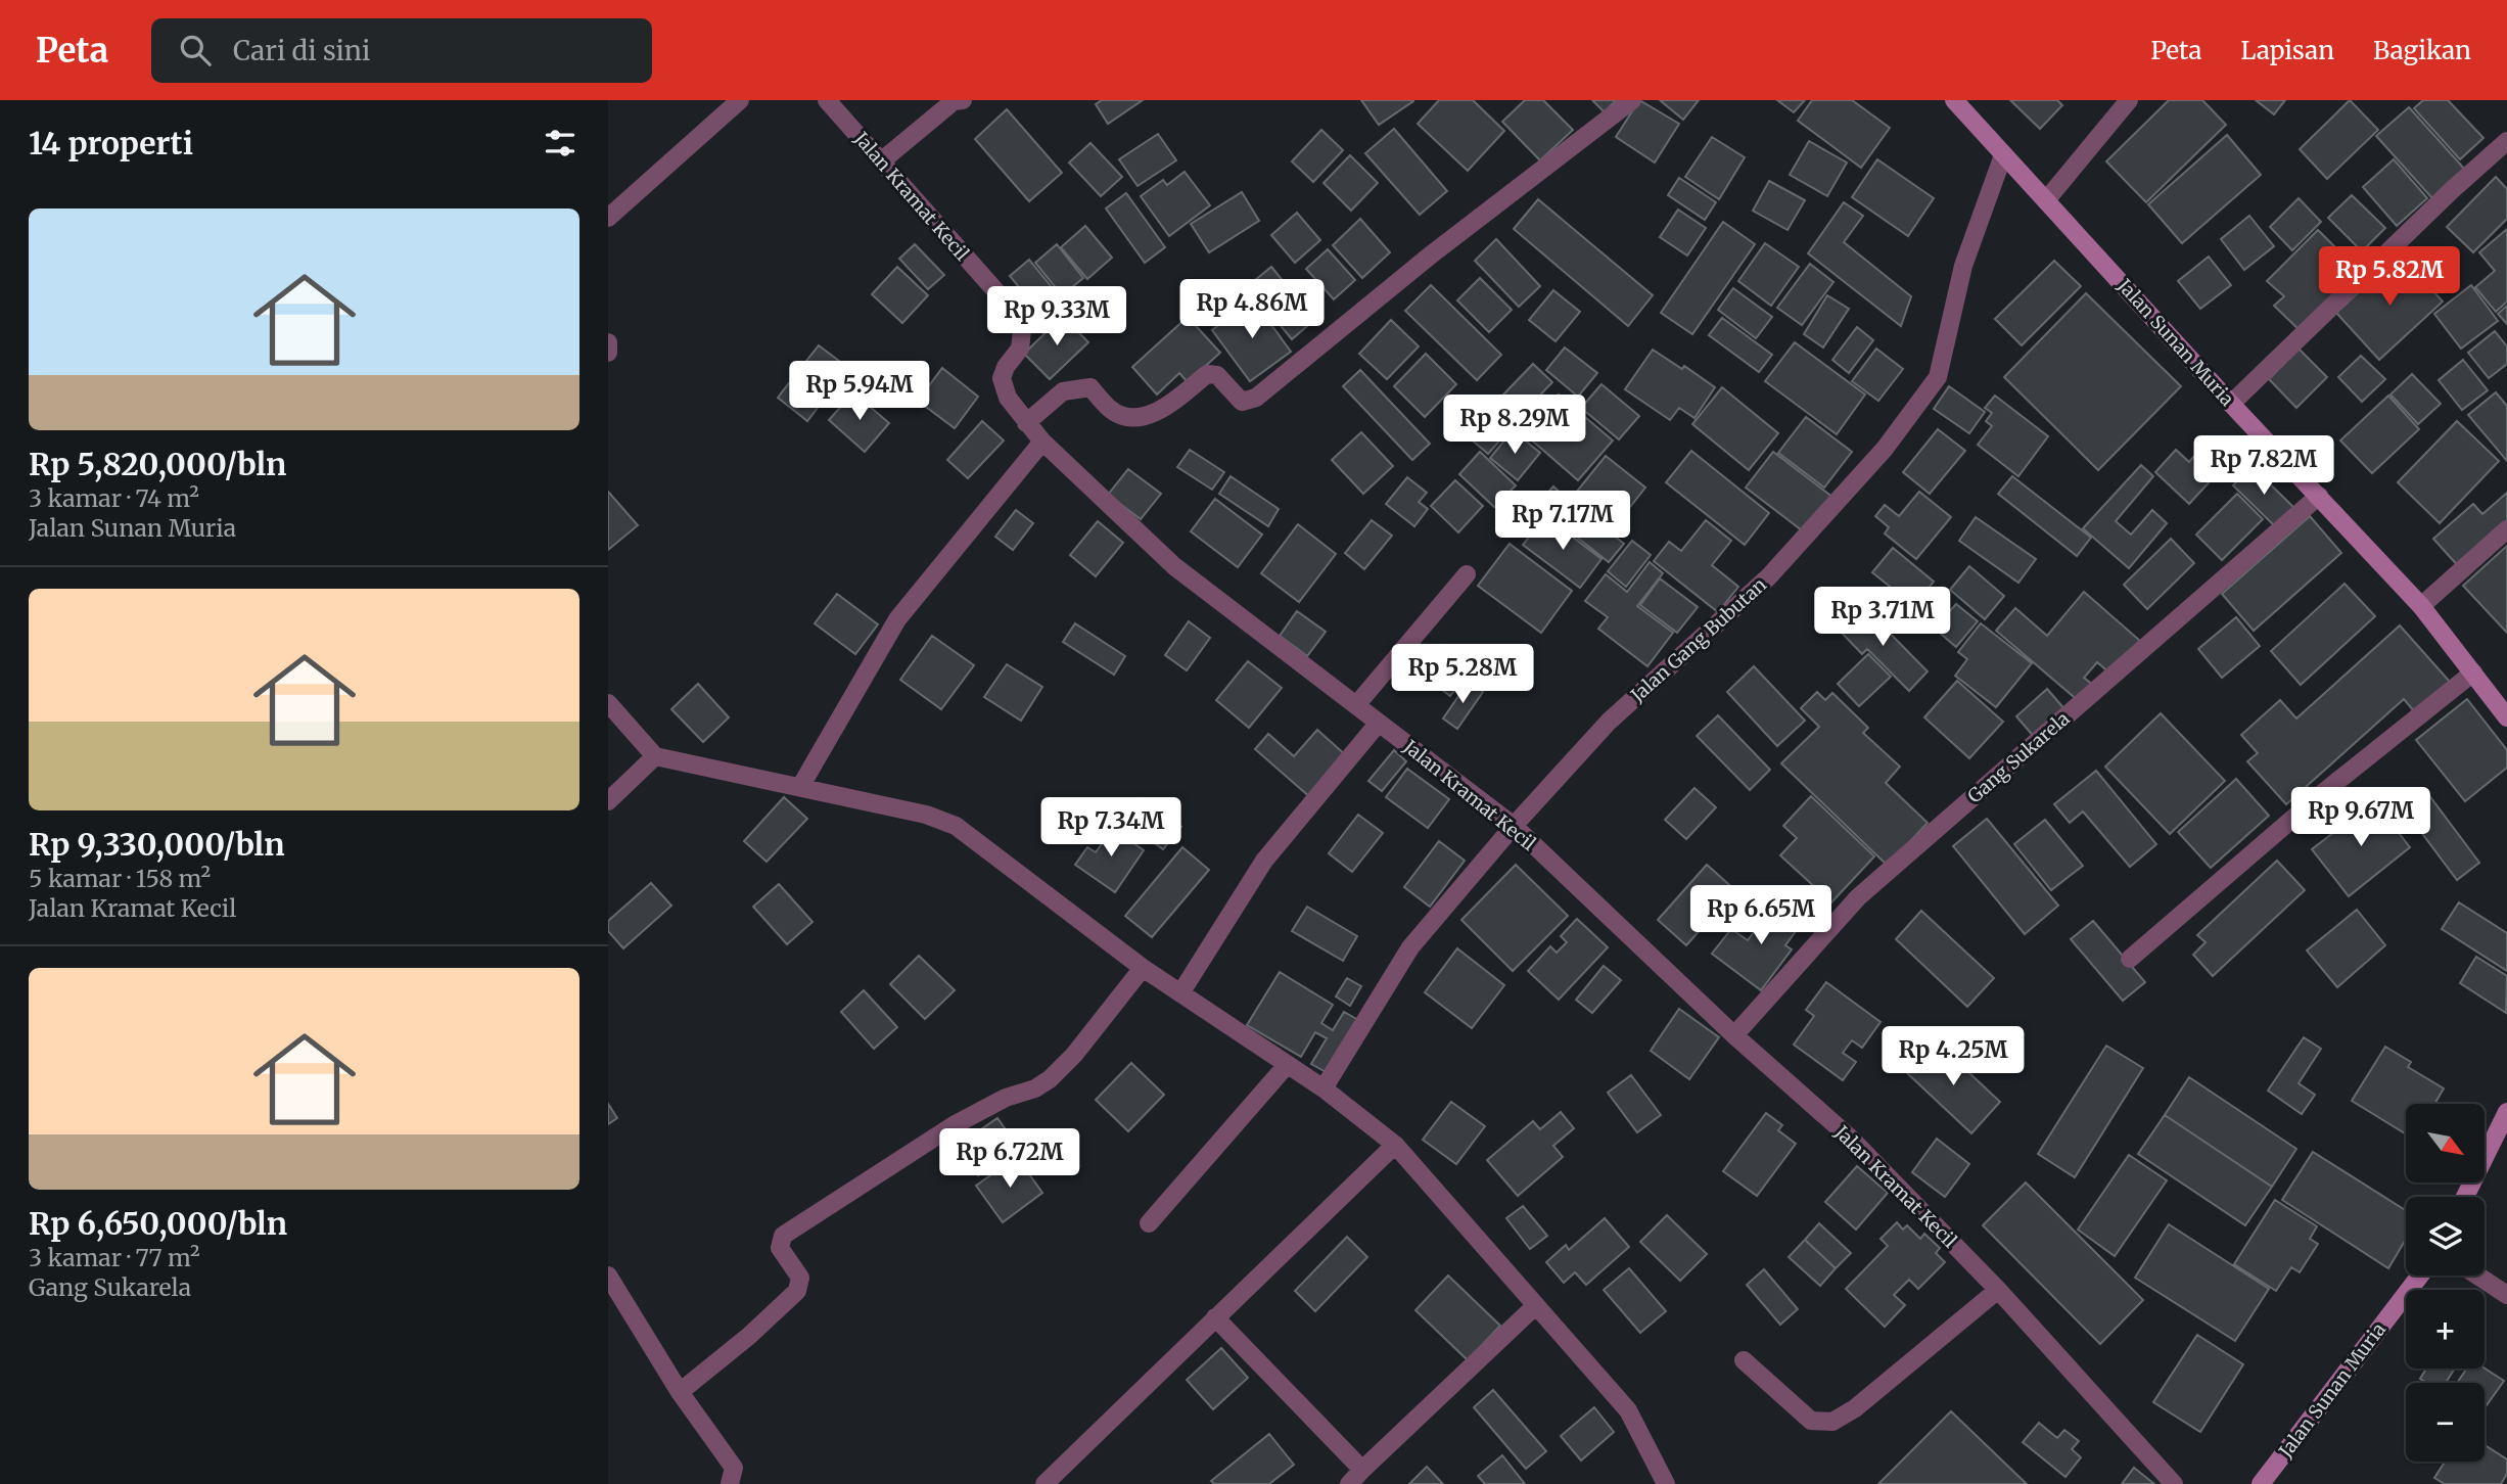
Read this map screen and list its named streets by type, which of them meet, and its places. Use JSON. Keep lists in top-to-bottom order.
{
  "streets": {
    "main road": ["Jalan Sunan Muria"],
    "street": ["Jalan Kramat Kecil", "Jalan Gang Bubutan", "Gang Sukarela"]
  },
  "crossings": [
    ["Jalan Kramat Kecil", "Jalan Gang Bubutan"],
    ["Jalan Kramat Kecil", "Gang Sukarela"],
    ["Jalan Sunan Muria", "Jalan Gang Bubutan"],
    ["Jalan Sunan Muria", "Gang Sukarela"]
  ],
  "north": "bottom right",
  "page": {
    "header": "Peta",
    "search": "Cari di sini",
    "nav": ["Peta", "Lapisan", "Bagikan"],
    "heading": "14 properti",
    "list": [
      {
        "name": "Rp 5,820,000/bln",
        "note": "3 kamar · 74 m² · Jalan Sunan Muria"
      },
      {
        "name": "Rp 9,330,000/bln",
        "note": "5 kamar · 158 m² · Jalan Kramat Kecil"
      },
      {
        "name": "Rp 6,650,000/bln",
        "note": "3 kamar · 77 m² · Gang Sukarela"
      }
    ],
    "price": [
      "Rp 5.82M",
      "Rp 4.86M",
      "Rp 9.33M",
      "Rp 5.94M",
      "Rp 8.29M",
      "Rp 7.82M",
      "Rp 7.17M",
      "Rp 3.71M",
      "Rp 5.28M",
      "Rp 9.67M",
      "Rp 7.34M",
      "Rp 6.65M",
      "Rp 4.25M",
      "Rp 6.72M"
    ],
    "map_buttons": ["+", "−"]
  }
}
